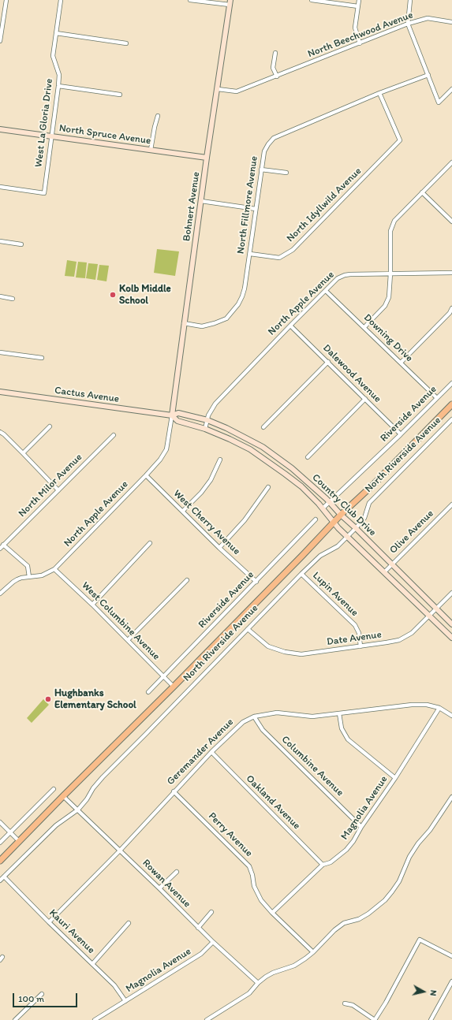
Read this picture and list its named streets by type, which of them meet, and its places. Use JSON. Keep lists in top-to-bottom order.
{
  "streets": {
    "main road": ["North Riverside Avenue"],
    "street": [
      "North Beechwood Avenue",
      "West La Gloria Drive",
      "North Spruce Avenue",
      "North Fillmore Avenue",
      "North Idyllwild Avenue",
      "Bohnert Avenue",
      "North Apple Avenue",
      "Downing Drive",
      "Dalewood Avenue",
      "Cactus Avenue",
      "Riverside Avenue",
      "North Milor Avenue",
      "Country Club Drive",
      "West Cherry Avenue",
      "Olive Avenue",
      "Lupin Avenue",
      "West Columbine Avenue",
      "Date Avenue",
      "Geremander Avenue",
      "Columbine Avenue",
      "Oakland Avenue",
      "Magnolia Avenue",
      "Perry Avenue",
      "Rowan Avenue",
      "Kauri Avenue"
    ]
  },
  "crossings": [
    ["North Beechwood Avenue", "Bohnert Avenue"],
    ["West La Gloria Drive", "North Spruce Avenue"],
    ["North Spruce Avenue", "Bohnert Avenue"],
    ["North Fillmore Avenue", "North Idyllwild Avenue"],
    ["North Fillmore Avenue", "Bohnert Avenue"],
    ["Bohnert Avenue", "North Apple Avenue"],
    ["Bohnert Avenue", "Cactus Avenue"],
    ["Bohnert Avenue", "Country Club Drive"],
    ["North Apple Avenue", "Downing Drive"],
    ["North Apple Avenue", "Dalewood Avenue"],
    ["North Apple Avenue", "Cactus Avenue"],
    ["North Apple Avenue", "Country Club Drive"],
    ["North Apple Avenue", "West Cherry Avenue"],
    ["North Apple Avenue", "West Columbine Avenue"],
    ["Downing Drive", "Riverside Avenue"],
    ["Dalewood Avenue", "Riverside Avenue"],
    ["Cactus Avenue", "Country Club Drive"],
    ["Riverside Avenue", "Country Club Drive"],
    ["Riverside Avenue", "West Cherry Avenue"],
    ["Riverside Avenue", "West Columbine Avenue"],
    ["North Riverside Avenue", "Country Club Drive"],
    ["North Riverside Avenue", "Lupin Avenue"],
    ["North Riverside Avenue", "West Columbine Avenue"],
    ["North Riverside Avenue", "Date Avenue"],
    ["North Riverside Avenue", "Rowan Avenue"],
    ["North Riverside Avenue", "Kauri Avenue"],
    ["Country Club Drive", "Olive Avenue"],
    ["Country Club Drive", "Date Avenue"],
    ["Lupin Avenue", "Date Avenue"],
    ["Geremander Avenue", "Columbine Avenue"],
    ["Geremander Avenue", "Oakland Avenue"],
    ["Geremander Avenue", "Magnolia Avenue"],
    ["Geremander Avenue", "Perry Avenue"],
    ["Geremander Avenue", "Rowan Avenue"],
    ["Geremander Avenue", "Kauri Avenue"],
    ["Columbine Avenue", "Magnolia Avenue"],
    ["Oakland Avenue", "Magnolia Avenue"],
    ["Magnolia Avenue", "Perry Avenue"],
    ["Magnolia Avenue", "Rowan Avenue"],
    ["Magnolia Avenue", "Kauri Avenue"]
  ],
  "places": ["Kolb Middle School", "Hughbanks Elementary School"],
  "scale_bar": "100 m",
  "north": "right"
}
